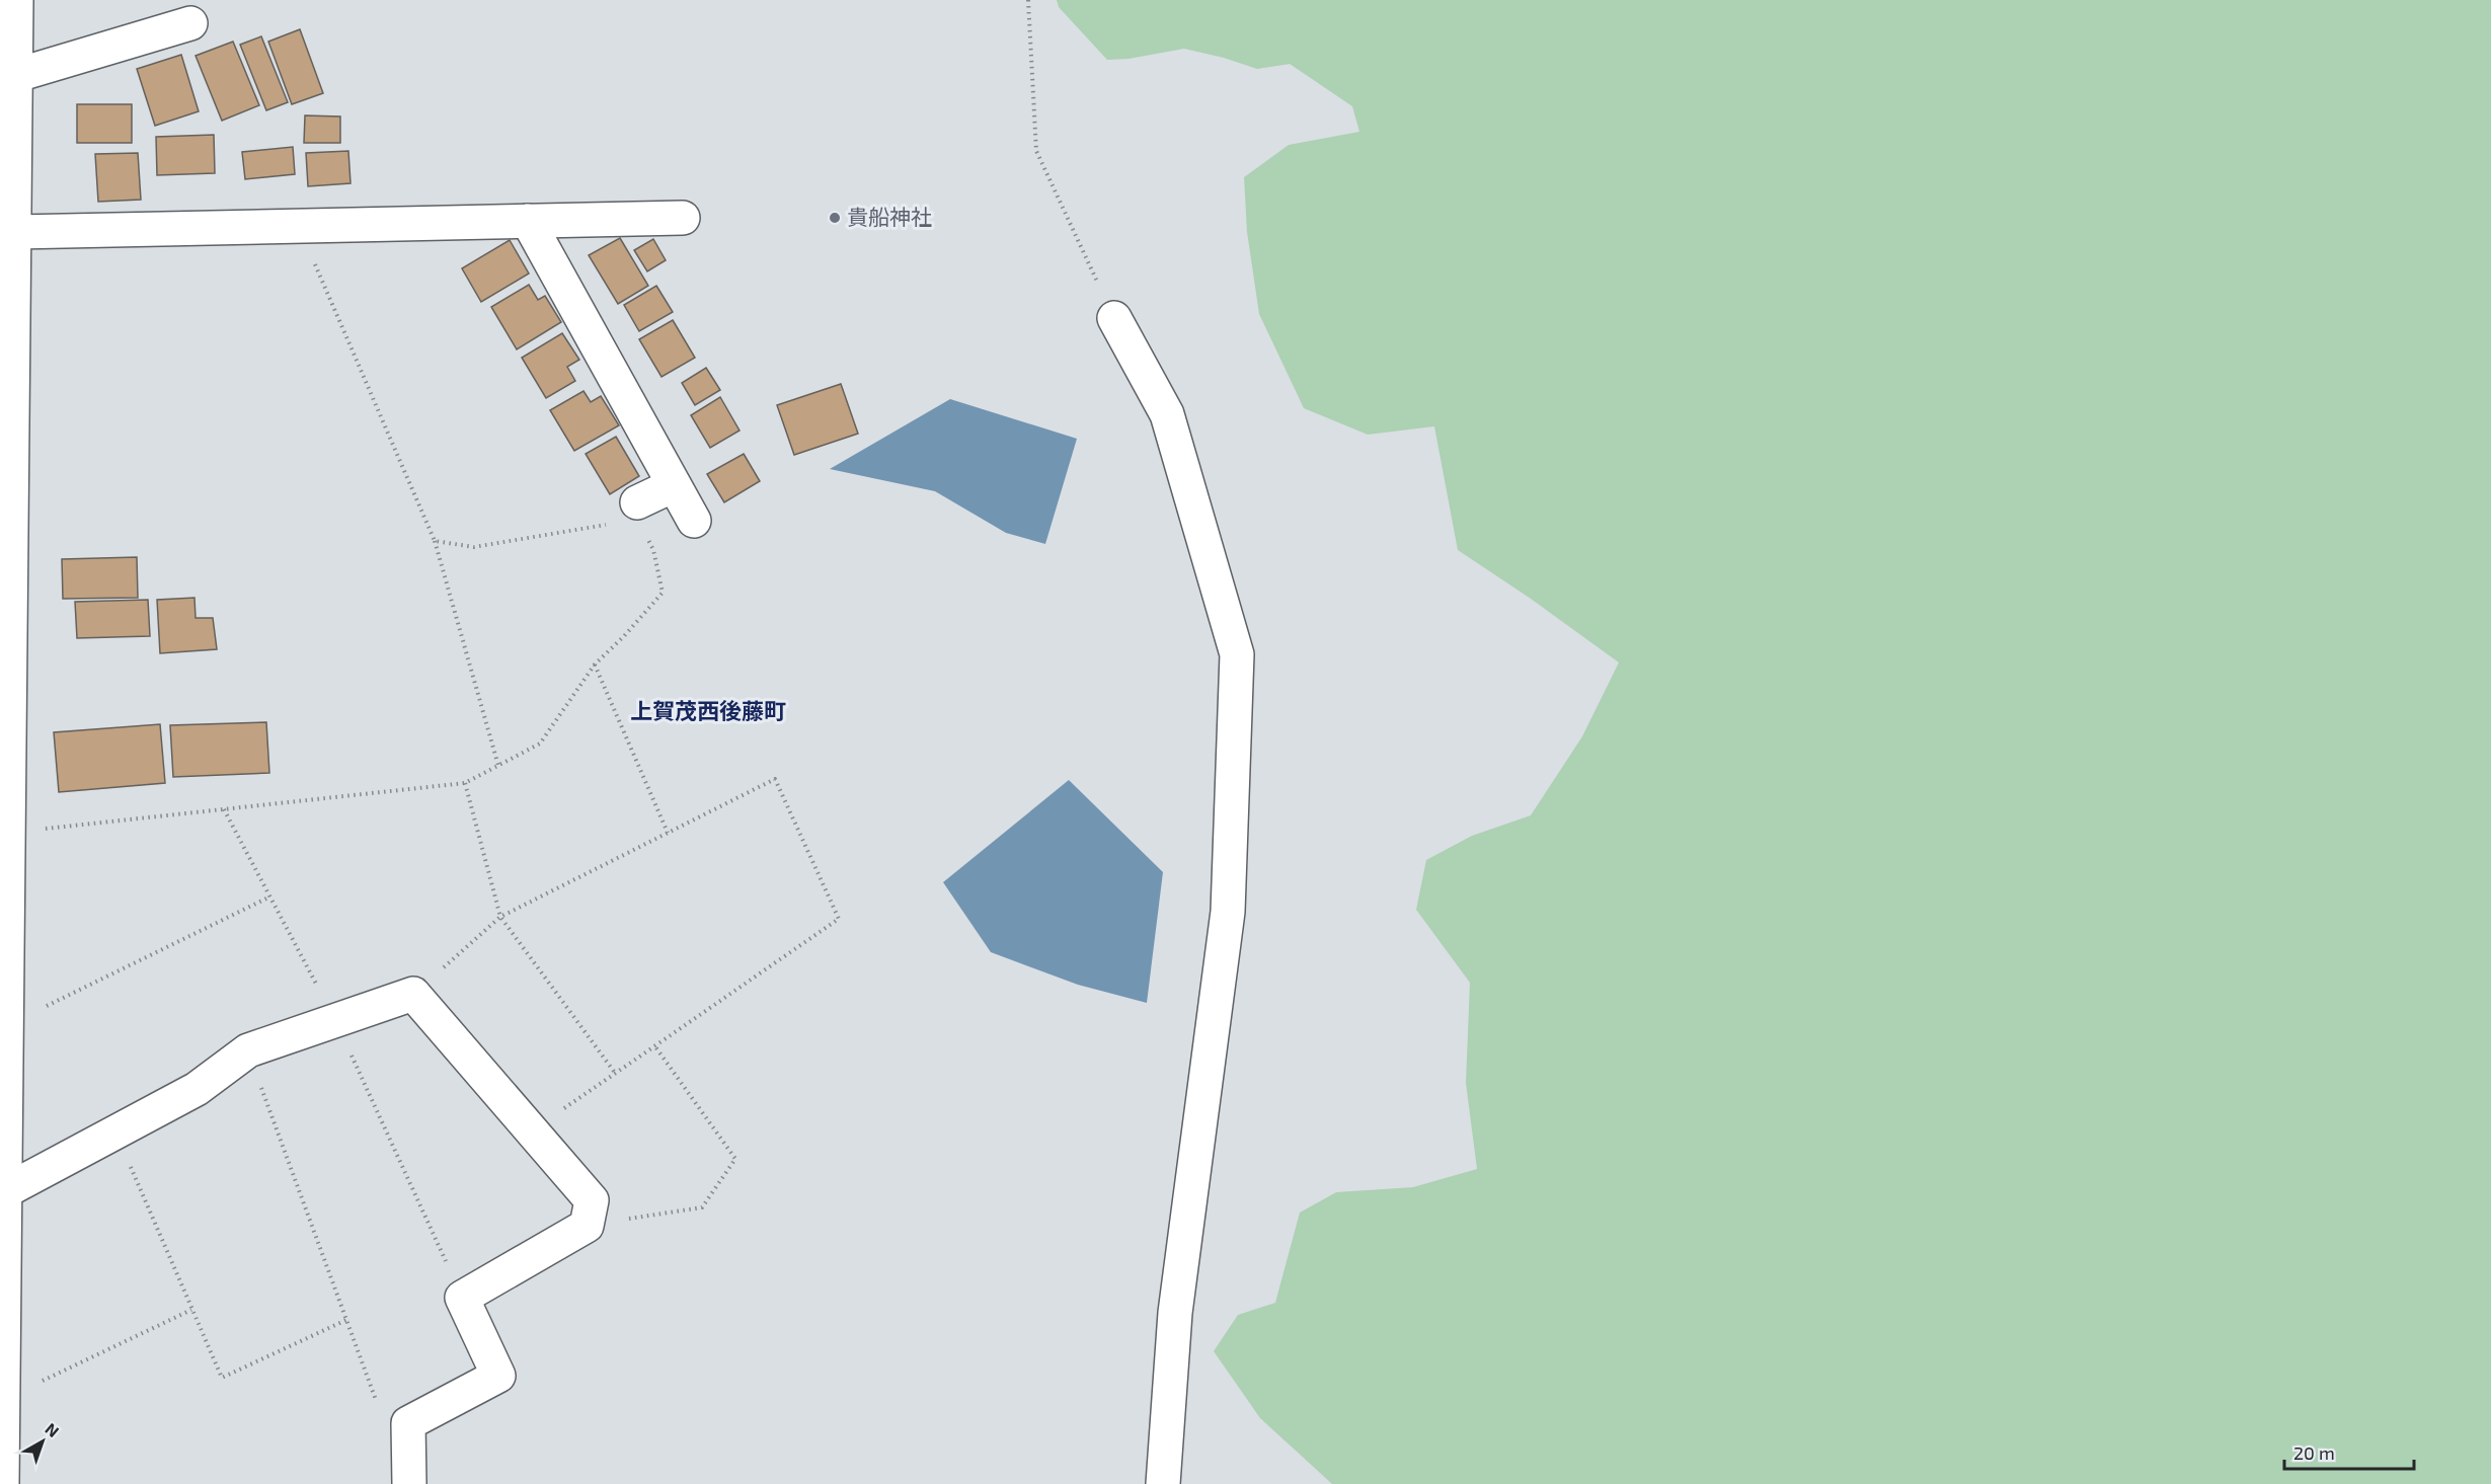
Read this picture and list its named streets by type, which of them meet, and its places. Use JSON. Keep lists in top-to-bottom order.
{
  "districts": ["上賀茂西後藤町"],
  "places": ["貴船神社"],
  "scale_bar": "20 m",
  "north": "top right"
}
